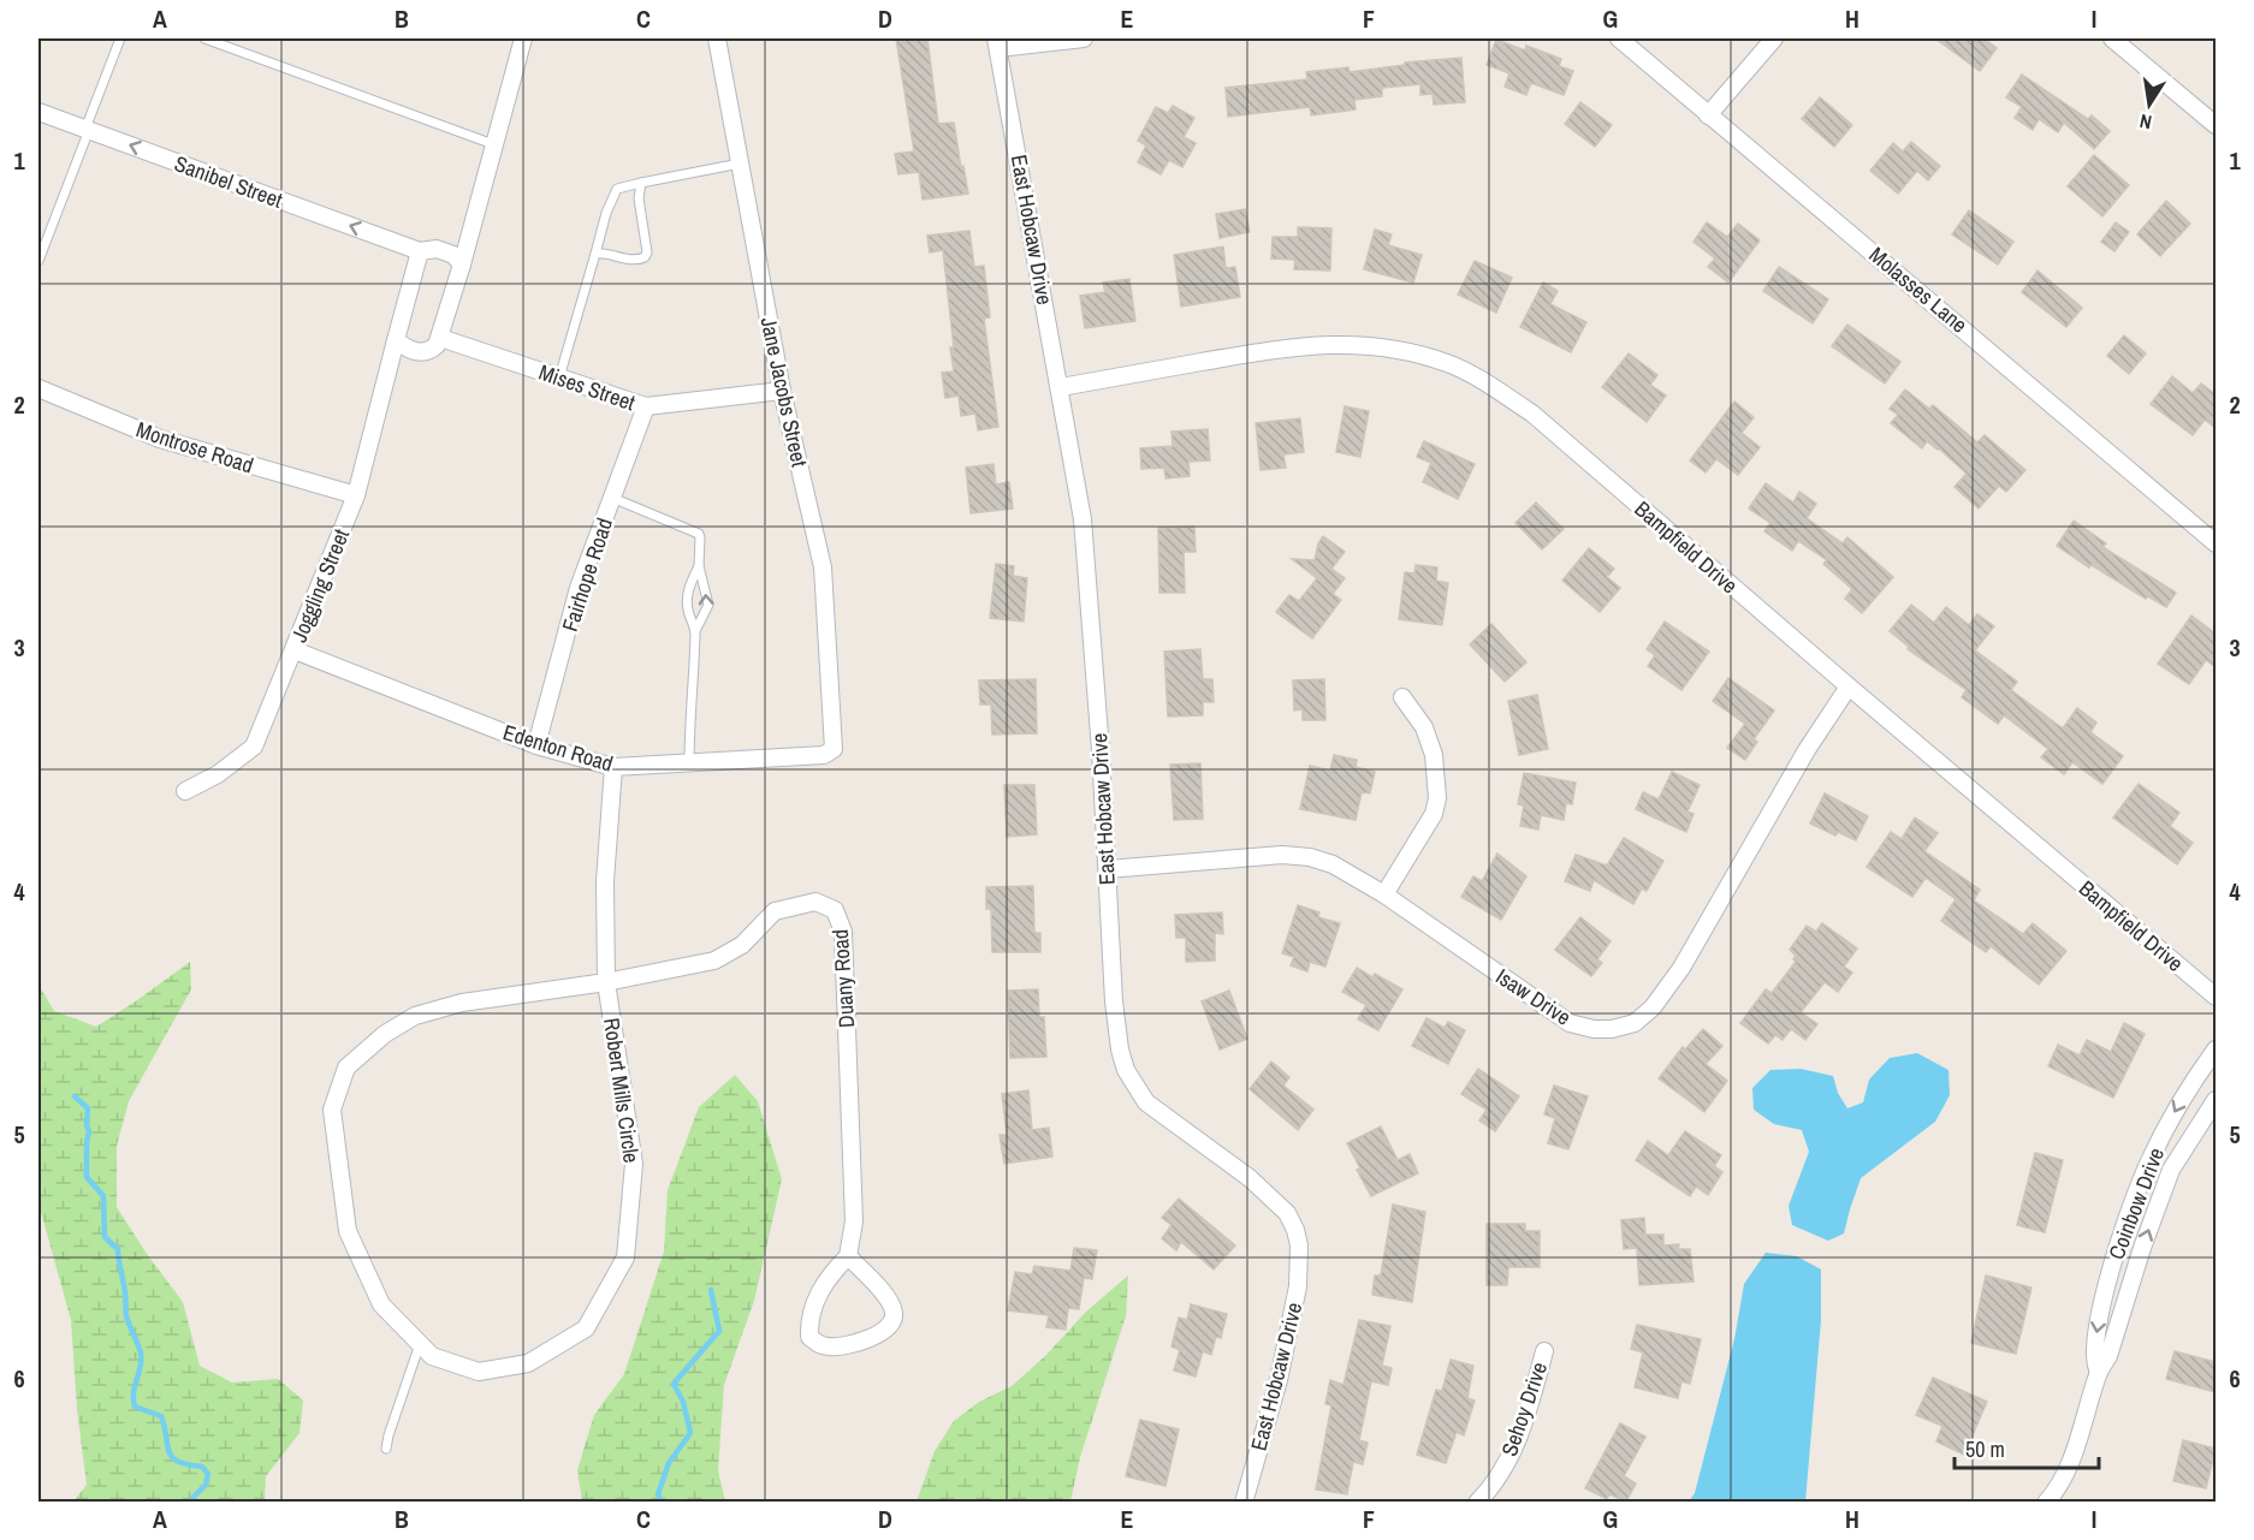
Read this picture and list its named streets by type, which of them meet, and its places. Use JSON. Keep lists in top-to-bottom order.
{
  "streets": {
    "street": [
      "Sanibel Street",
      "East Hobcaw Drive",
      "Molasses Lane",
      "Mises Street",
      "Jane Jacobs Street",
      "Montrose Road",
      "Bampfield Drive",
      "Fairhope Road",
      "Joggling Street",
      "Edenton Road",
      "Duany Road",
      "Isaw Drive",
      "Robert Mills Circle",
      "Coinbow Drive",
      "Sehoy Drive"
    ]
  },
  "crossings": [
    ["Sanibel Street", "Joggling Street"],
    ["East Hobcaw Drive", "Bampfield Drive"],
    ["East Hobcaw Drive", "Isaw Drive"],
    ["Mises Street", "Jane Jacobs Street"],
    ["Mises Street", "Fairhope Road"],
    ["Jane Jacobs Street", "Edenton Road"],
    ["Montrose Road", "Joggling Street"],
    ["Bampfield Drive", "Isaw Drive"],
    ["Fairhope Road", "Edenton Road"],
    ["Joggling Street", "Edenton Road"],
    ["Edenton Road", "Robert Mills Circle"],
    ["Duany Road", "Robert Mills Circle"]
  ],
  "one_way": ["Sanibel Street"],
  "scale_bar": "50 m",
  "north": "bottom",
  "grid": {
    "columns": [
      "A",
      "B",
      "C",
      "D",
      "E",
      "F",
      "G",
      "H",
      "I"
    ],
    "rows": [
      "1",
      "2",
      "3",
      "4",
      "5",
      "6"
    ]
  }
}
